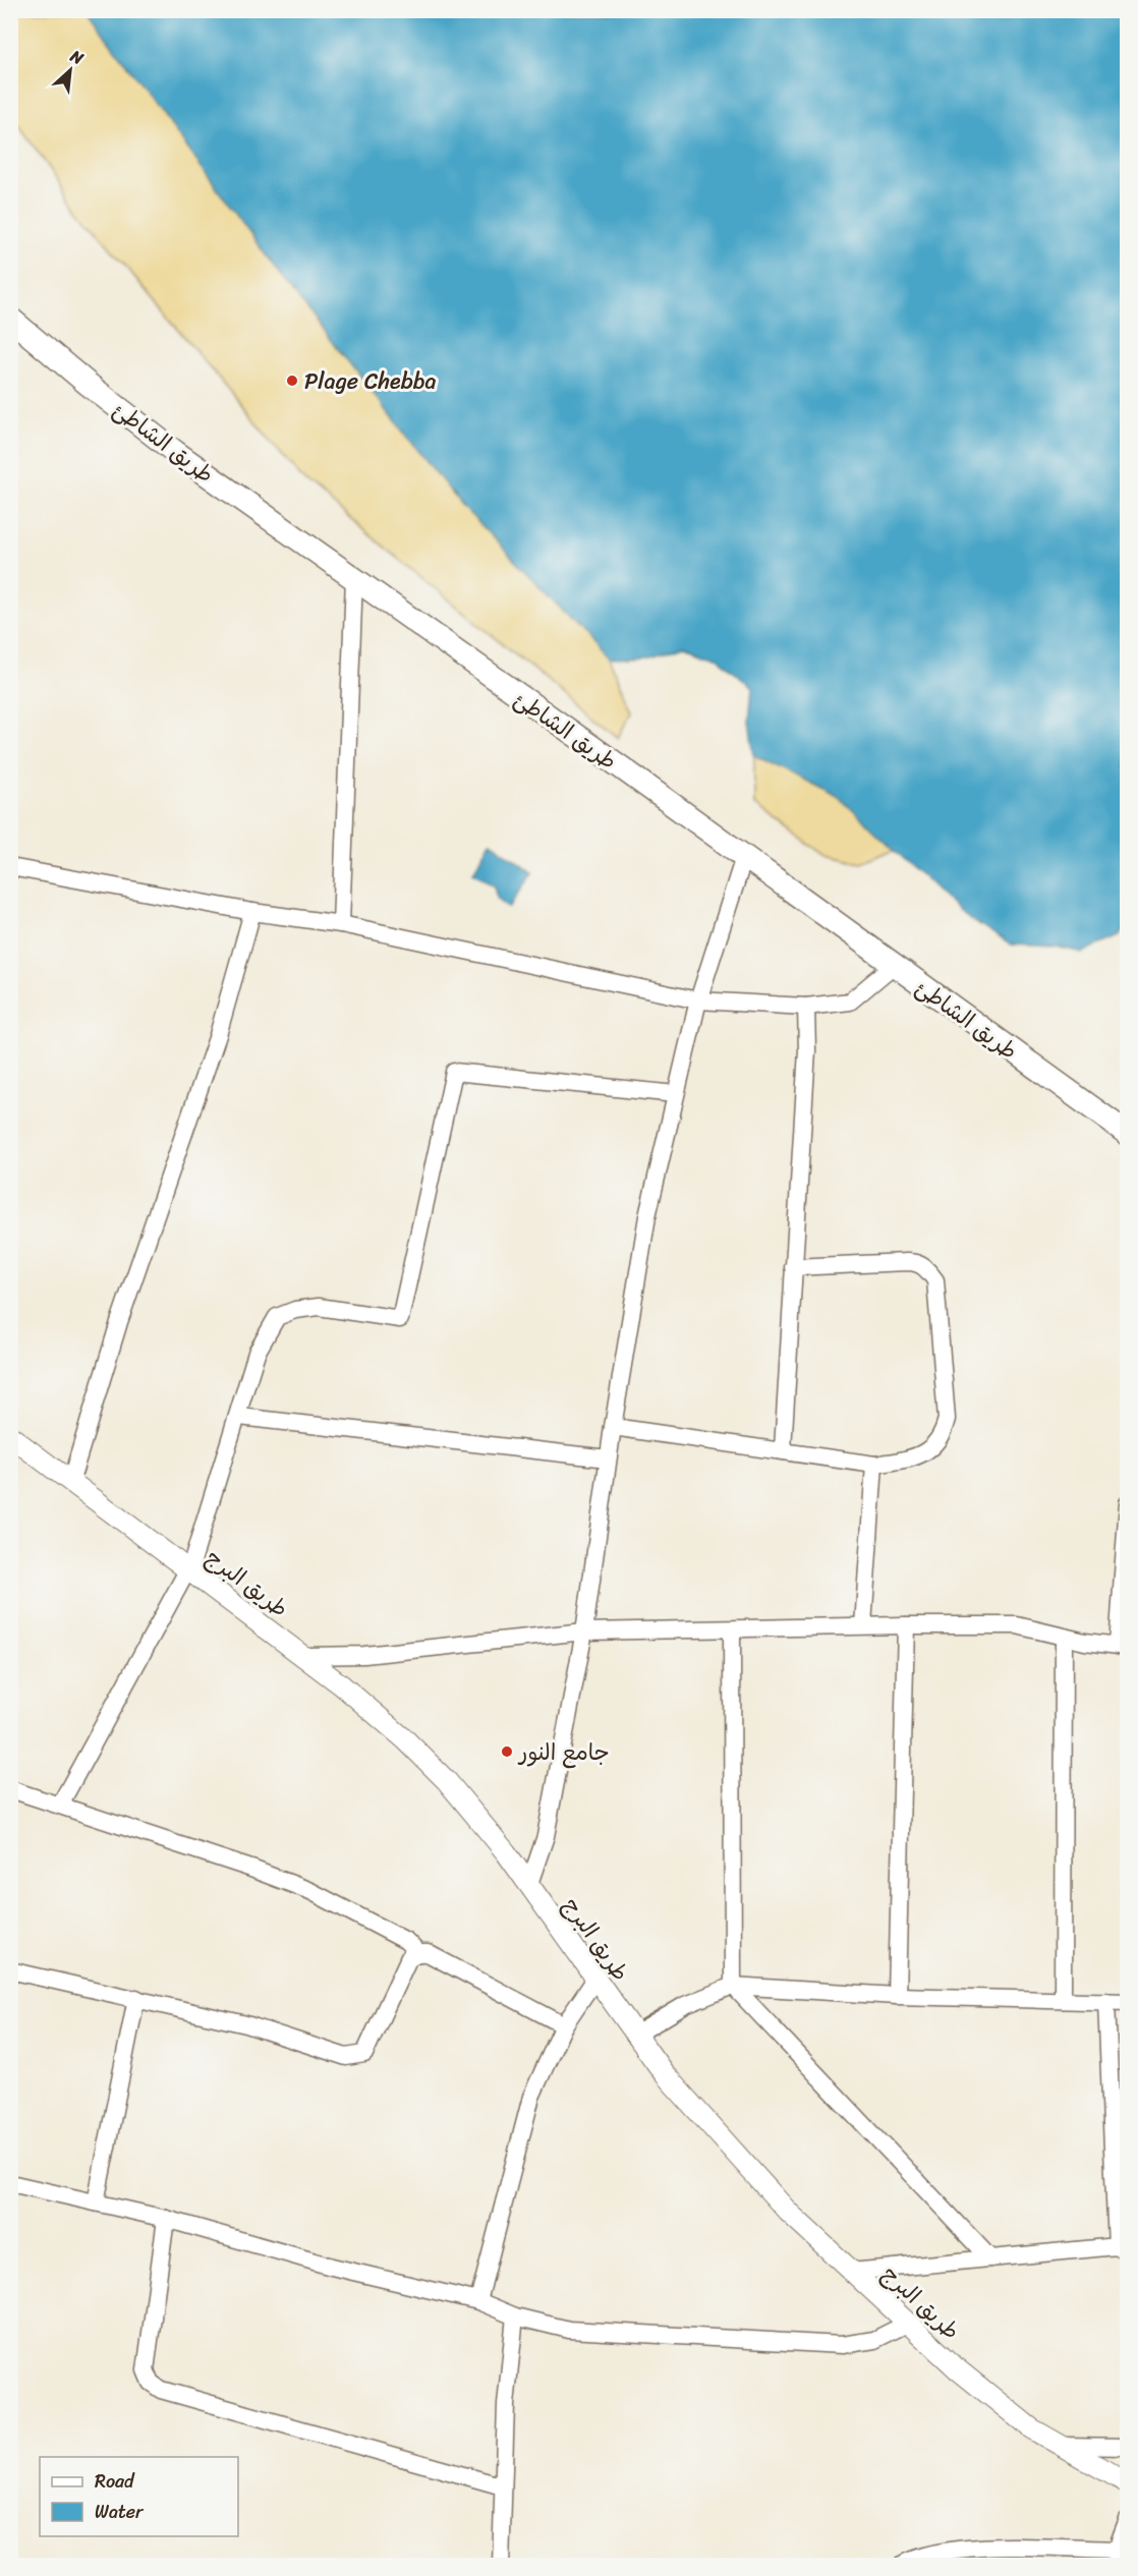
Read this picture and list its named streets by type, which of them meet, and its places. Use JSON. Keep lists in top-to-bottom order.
{
  "streets": {
    "main road": ["طريق الشاطئ"],
    "street": ["طريق البرج"]
  },
  "places": ["Plage Chebba", "جامع النور"],
  "legend": ["Road", "Water"],
  "north": "top right"
}
